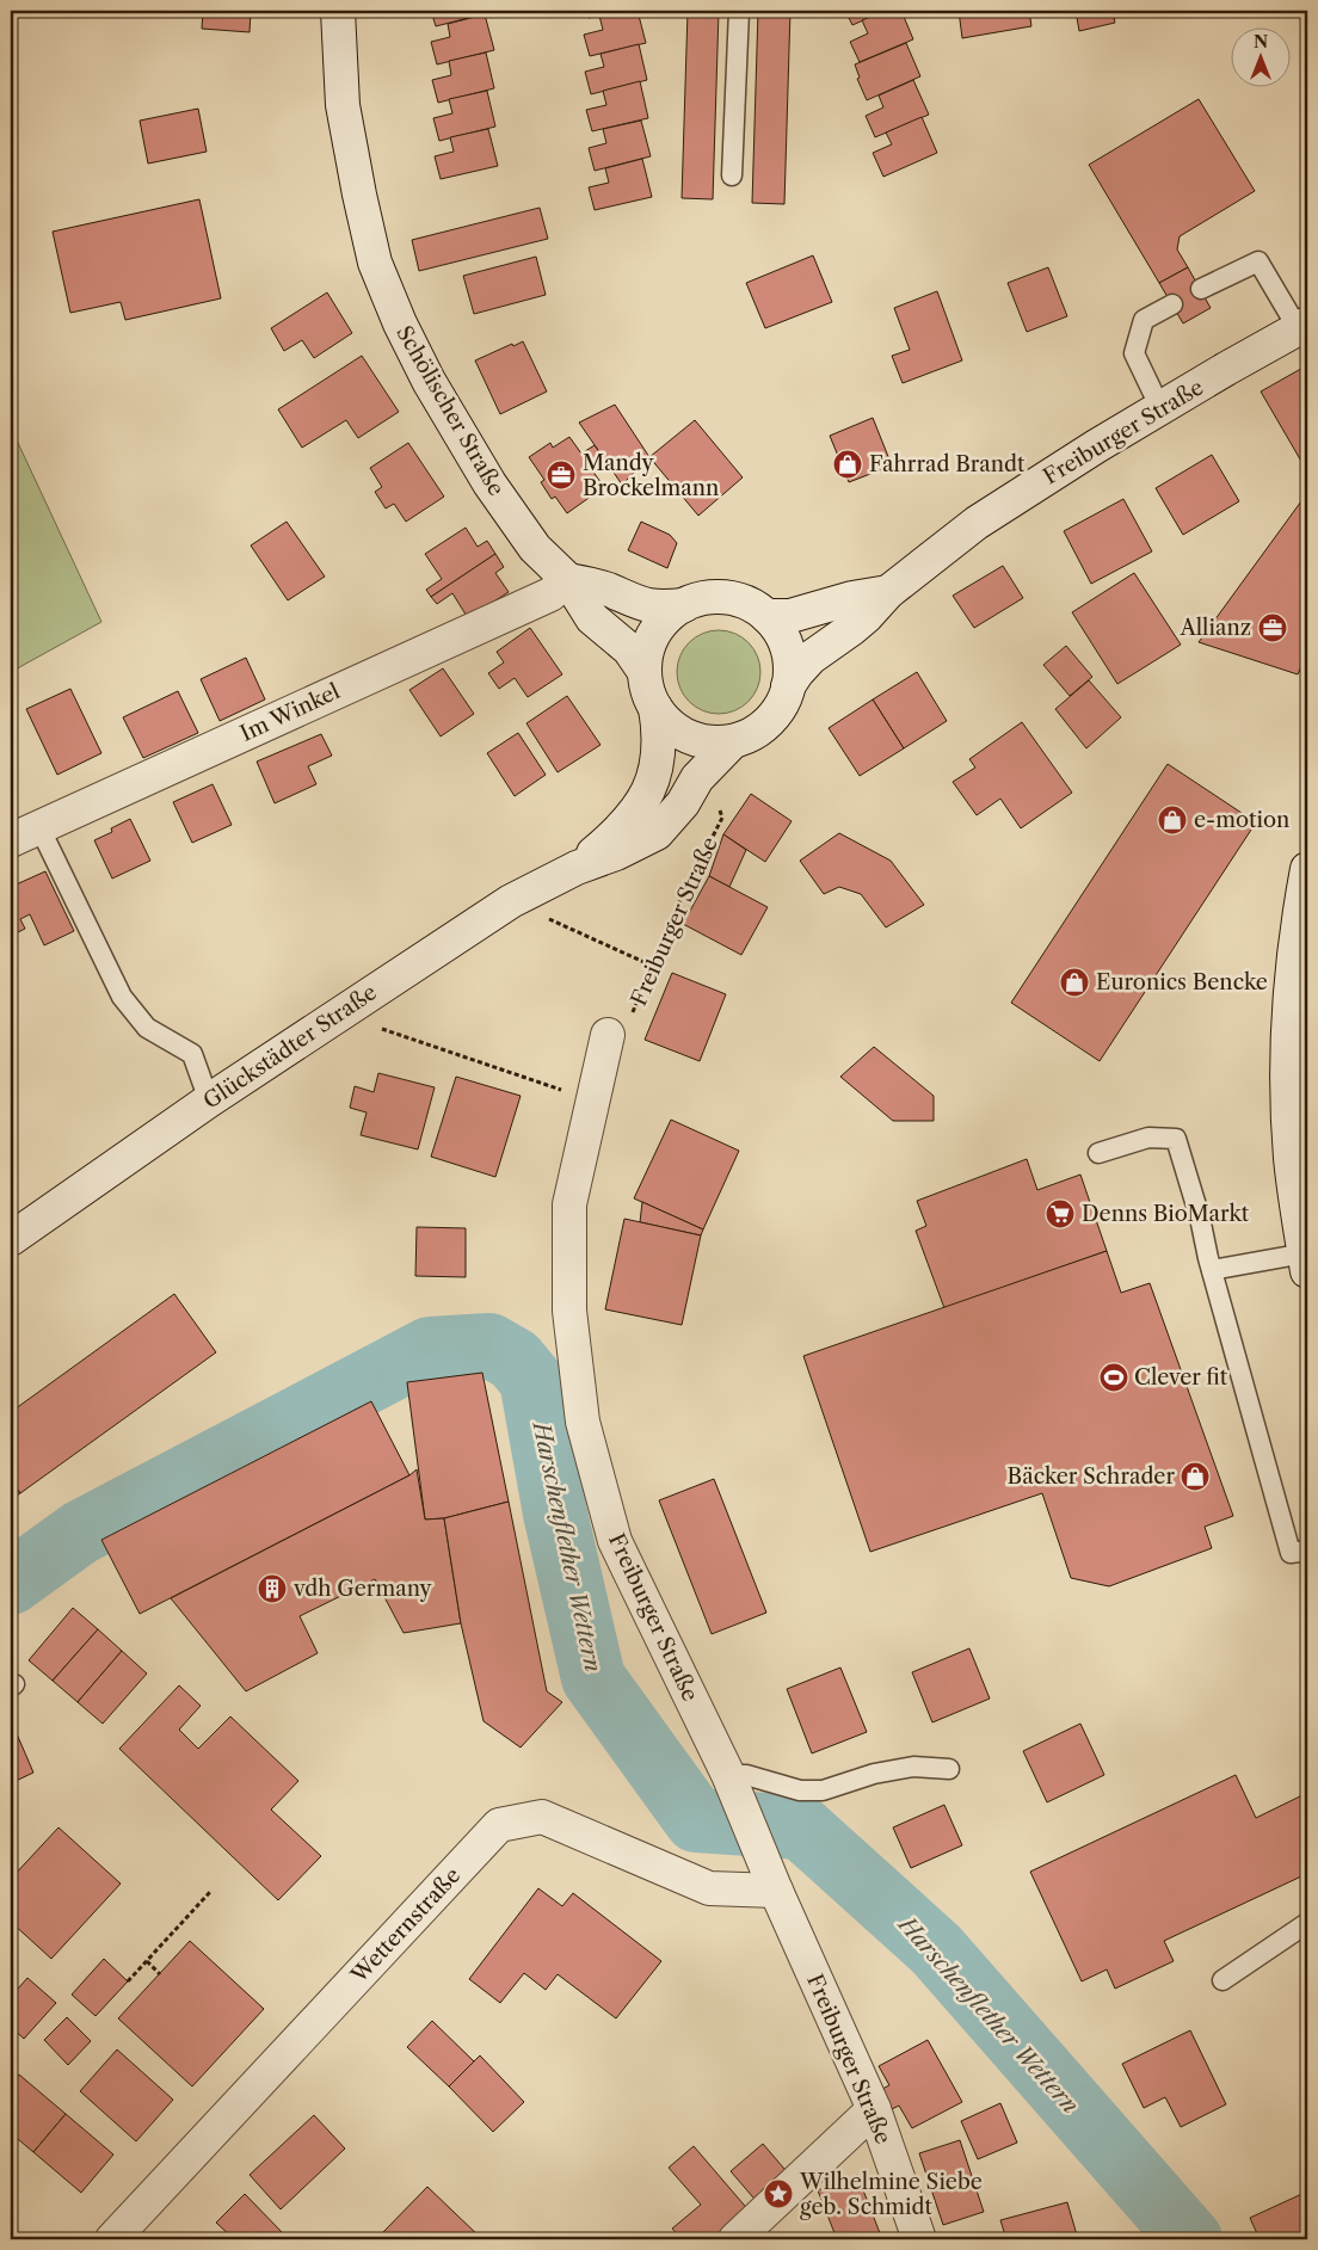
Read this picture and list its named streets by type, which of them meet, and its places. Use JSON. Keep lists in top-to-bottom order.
{
  "streets": {
    "street": [
      "Schölischer Straße",
      "Freiburger Straße",
      "Im Winkel",
      "Glückstädter Straße",
      "Wetternstraße"
    ]
  },
  "crossings": [
    ["Schölischer Straße", "Freiburger Straße"],
    ["Schölischer Straße", "Im Winkel"],
    ["Schölischer Straße", "Glückstädter Straße"],
    ["Freiburger Straße", "Glückstädter Straße"],
    ["Freiburger Straße", "Wetternstraße"]
  ],
  "water": ["Harschenflether Wettern"],
  "places": {
    "shop": [
      "Fahrrad Brandt",
      "e-motion",
      "Euronics Bencke",
      "Bäcker Schrader"
    ],
    "office": ["Mandy Brockelmann", "Allianz"],
    "supermarket": ["Denns BioMarkt"],
    "sports": ["Clever fit"],
    "building": ["vdh Germany"],
    "place": ["Wilhelmine Siebe geb. Schmidt"]
  },
  "north": "top"
}
